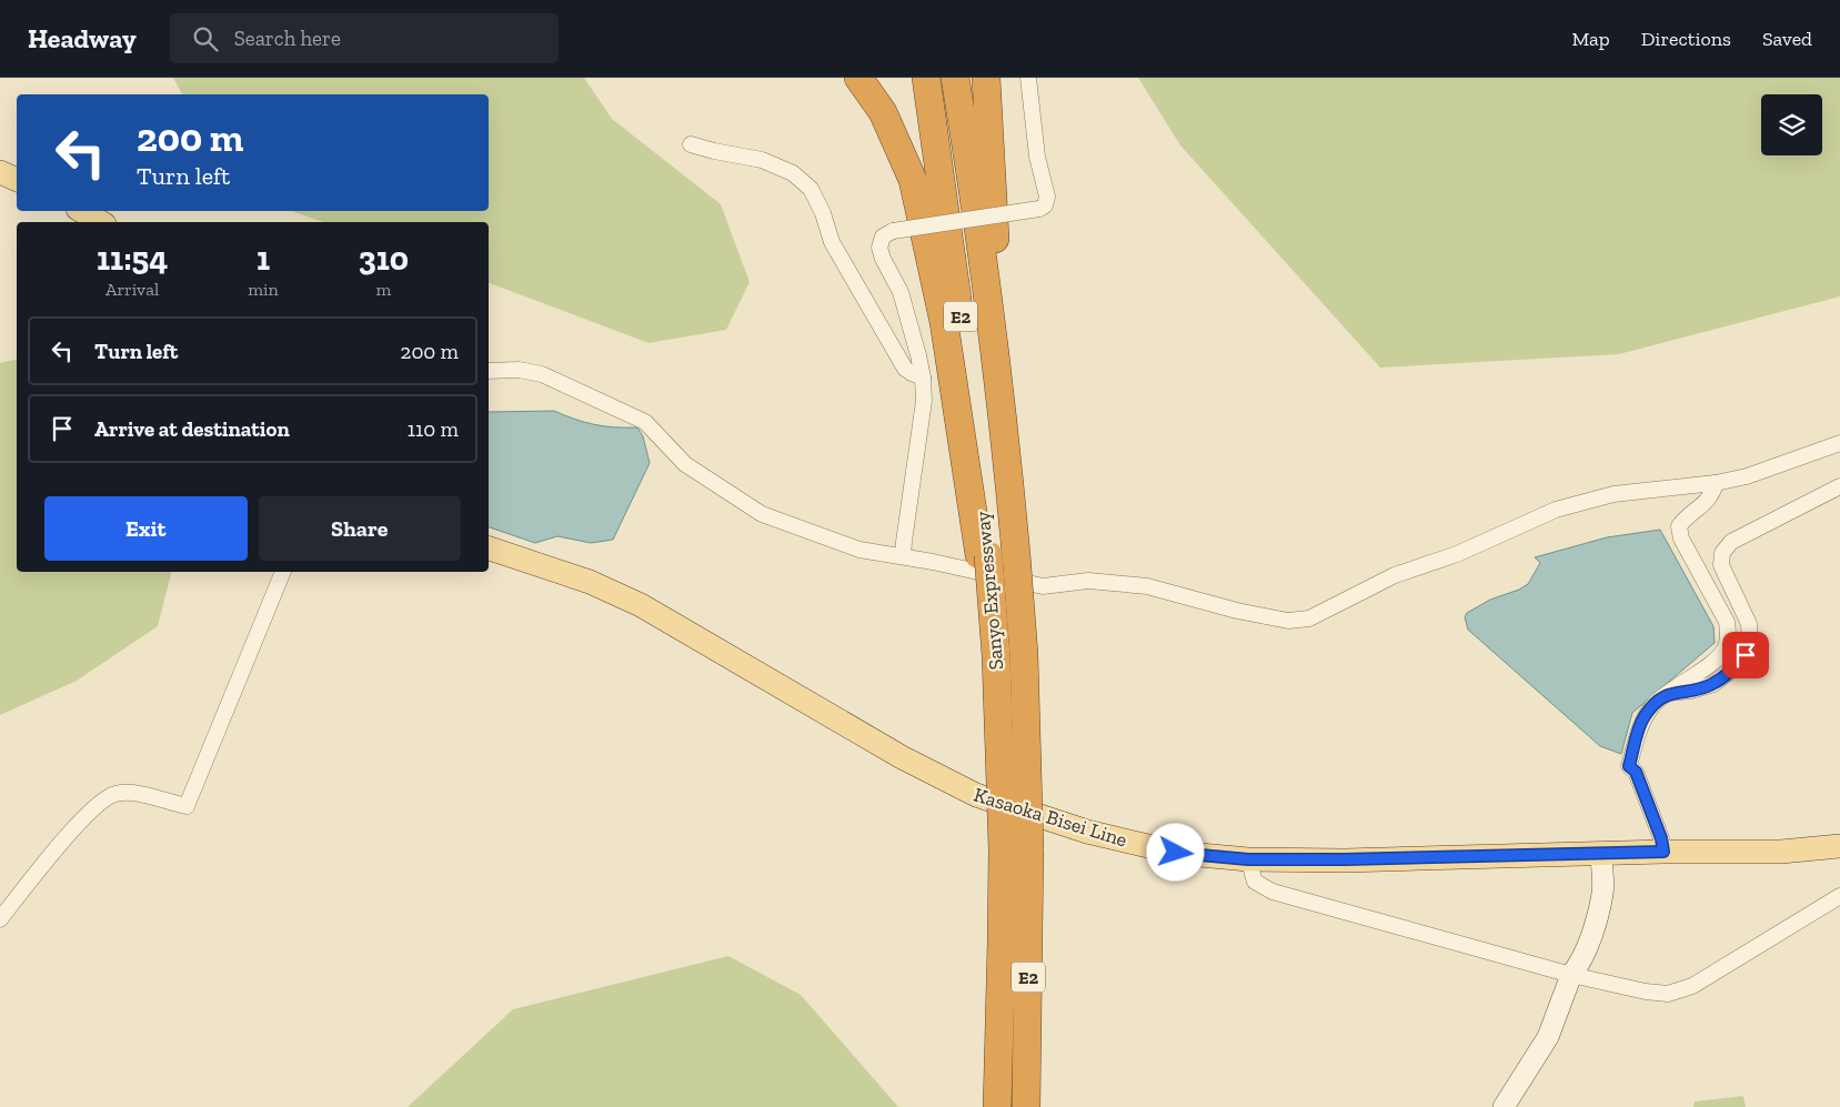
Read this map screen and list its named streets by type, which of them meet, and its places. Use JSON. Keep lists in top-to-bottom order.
{
  "streets": {
    "highway": ["E2", "Sanyo Expressway"],
    "main road": ["Kasaoka Bisei Line"]
  },
  "page": {
    "header": "Headway",
    "search": "Search here",
    "nav": ["Map", "Directions", "Saved"],
    "turn": ["200 m", "Turn left"],
    "eta": [
      "11:54",
      "Arrival",
      "1",
      "min",
      "310",
      "m"
    ],
    "list": [
      {
        "name": "Turn left",
        "value": "200 m"
      },
      {
        "name": "Arrive at destination",
        "value": "110 m"
      }
    ],
    "buttons": ["Exit", "Share"]
  }
}
